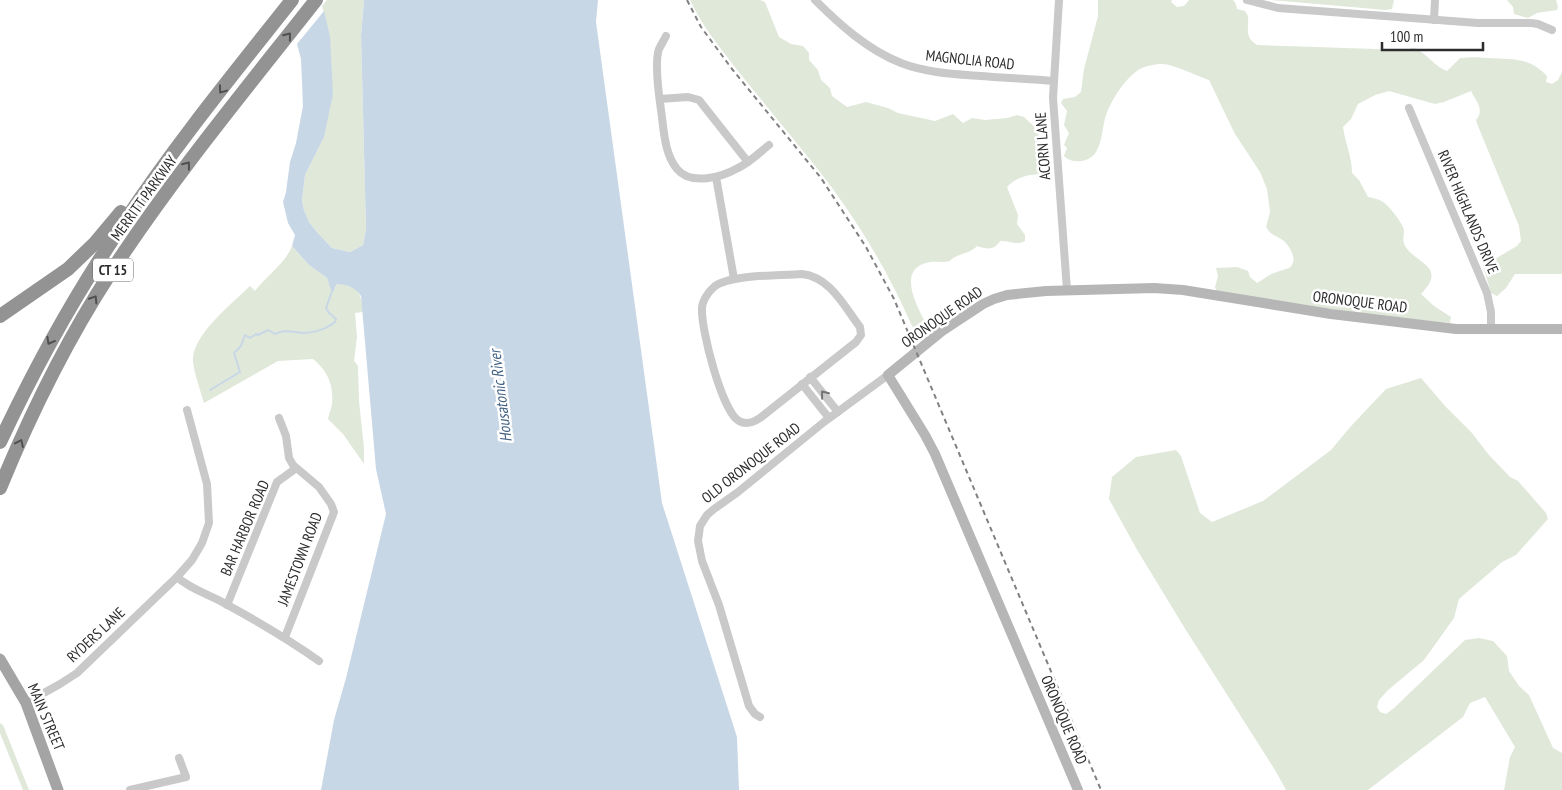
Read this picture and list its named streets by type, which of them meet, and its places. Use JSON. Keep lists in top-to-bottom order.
{
  "streets": {
    "highway": ["MERRITT PARKWAY", "CT 15"],
    "main road": ["MAIN STREET"],
    "street": [
      "MAGNOLIA ROAD",
      "ACORN LANE",
      "RIVER HIGHLANDS DRIVE",
      "ORONOQUE ROAD",
      "OLD ORONOQUE ROAD",
      "BAR HARBOR ROAD",
      "JAMESTOWN ROAD",
      "RYDERS LANE"
    ]
  },
  "crossings": [
    ["MAGNOLIA ROAD", "ACORN LANE"],
    ["ACORN LANE", "ORONOQUE ROAD"],
    ["RIVER HIGHLANDS DRIVE", "ORONOQUE ROAD"],
    ["ORONOQUE ROAD", "OLD ORONOQUE ROAD"],
    ["BAR HARBOR ROAD", "JAMESTOWN ROAD"],
    ["RYDERS LANE", "MAIN STREET"]
  ],
  "water": ["Housatonic River"],
  "scale_bar": "100 m"
}
